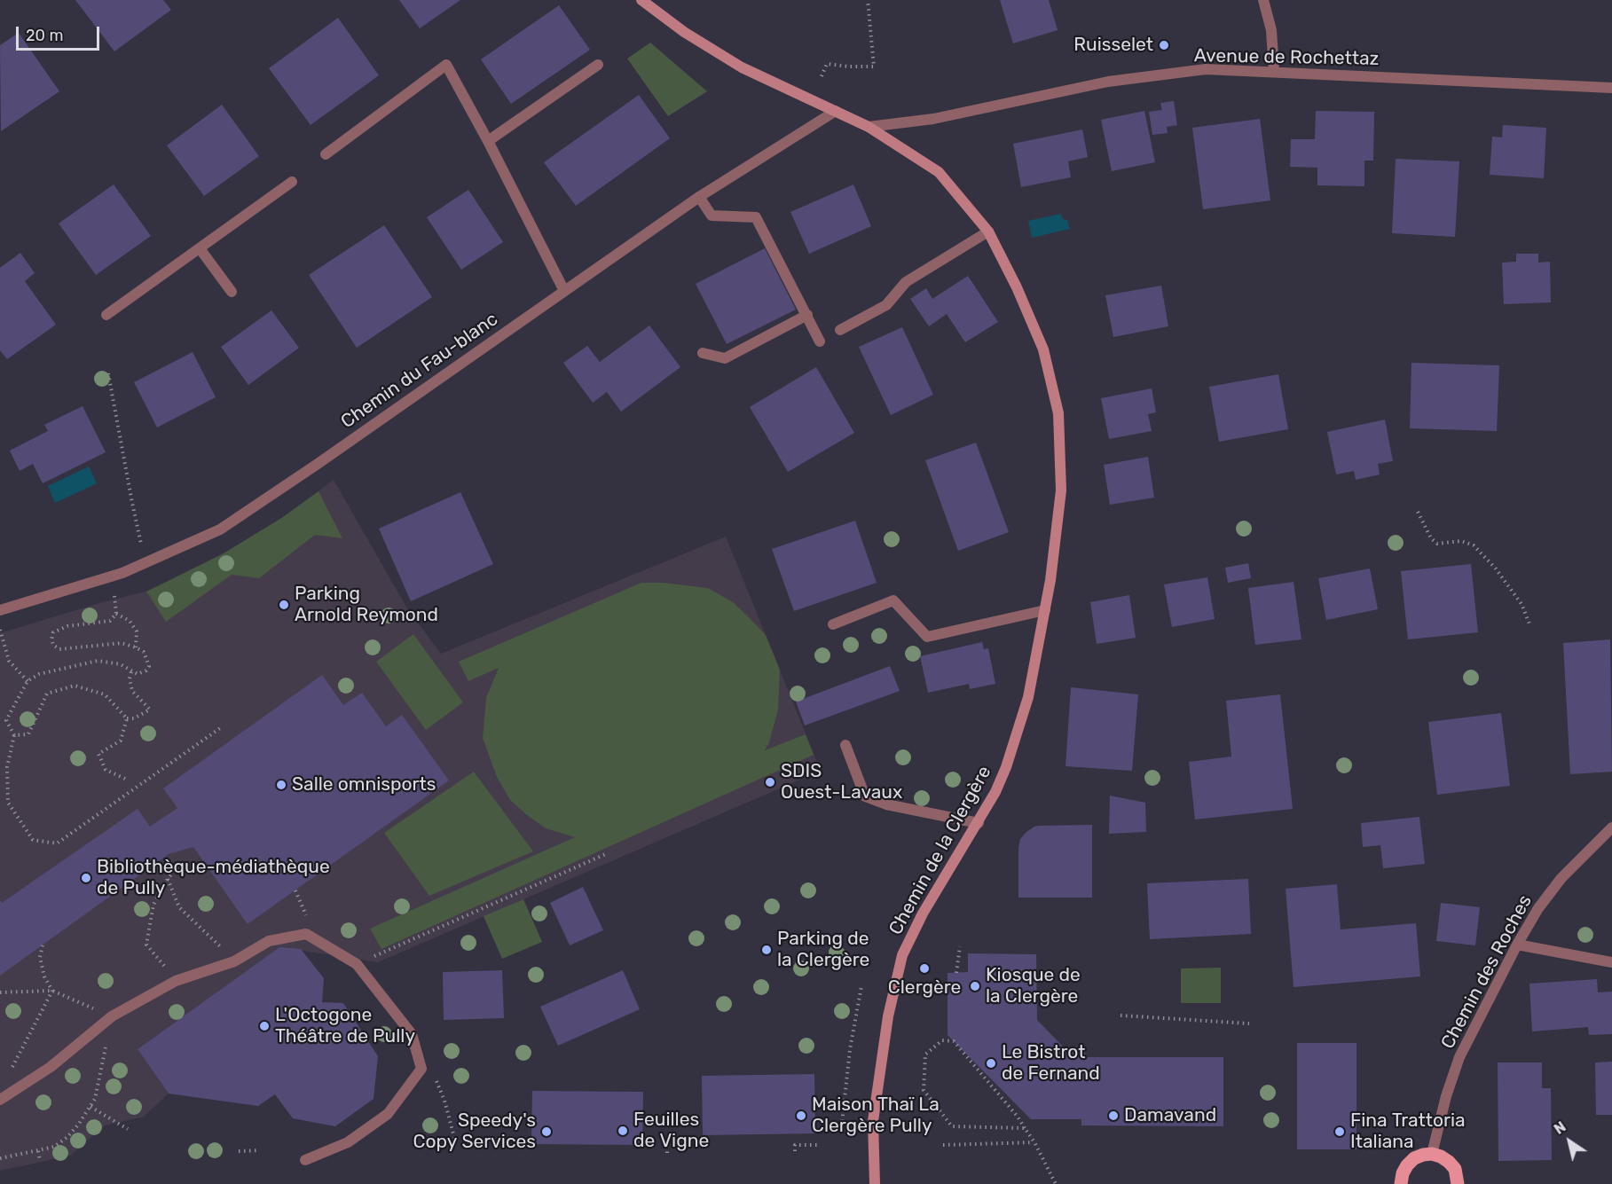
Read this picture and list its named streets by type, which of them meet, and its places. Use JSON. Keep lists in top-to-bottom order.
{
  "streets": {
    "street": [
      "Avenue de Rochettaz",
      "Chemin du Fau-blanc",
      "Chemin de la Clergère",
      "Chemin des Roches"
    ]
  },
  "crossings": [
    ["Avenue de Rochettaz", "Chemin de la Clergère"],
    ["Chemin du Fau-blanc", "Chemin de la Clergère"]
  ],
  "places": [
    "Ruisselet",
    "Parking Arnold Reymond",
    "SDIS Ouest-Lavaux",
    "Salle omnisports",
    "Bibliothèque-médiathèque de Pully",
    "Parking de la Clergère",
    "Clergère",
    "Kiosque de la Clergère",
    "L'Octogone Théâtre de Pully",
    "Le Bistrot de Fernand",
    "Maison Thaï La Clergère Pully",
    "Damavand",
    "Feuilles de Vigne",
    "Speedy's Copy Services",
    "Fina Trattoria Italiana"
  ],
  "scale_bar": "20 m",
  "north": "top left"
}
